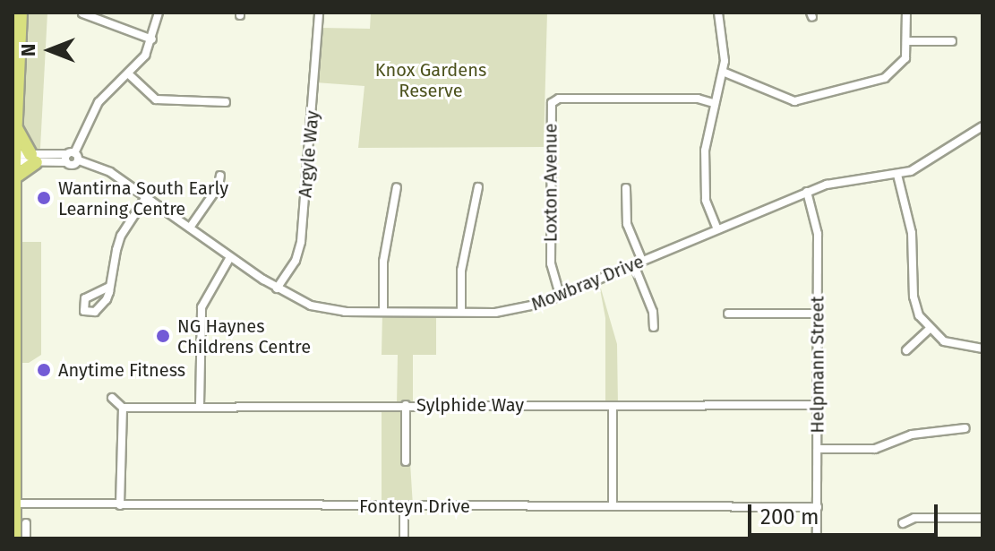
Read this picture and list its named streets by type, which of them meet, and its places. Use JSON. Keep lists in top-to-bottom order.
{
  "streets": {
    "street": [
      "Argyle Way",
      "Loxton Avenue",
      "Mowbray Drive",
      "Helpmann Street",
      "Sylphide Way",
      "Fonteyn Drive"
    ]
  },
  "crossings": [
    ["Argyle Way", "Mowbray Drive"],
    ["Loxton Avenue", "Mowbray Drive"],
    ["Mowbray Drive", "Helpmann Street"],
    ["Helpmann Street", "Sylphide Way"],
    ["Helpmann Street", "Fonteyn Drive"]
  ],
  "parks": ["Knox Gardens Reserve"],
  "places": ["Wantirna South Early Learning Centre", "NG Haynes Childrens Centre", "Anytime Fitness"],
  "scale_bar": "200 m",
  "north": "left"
}
